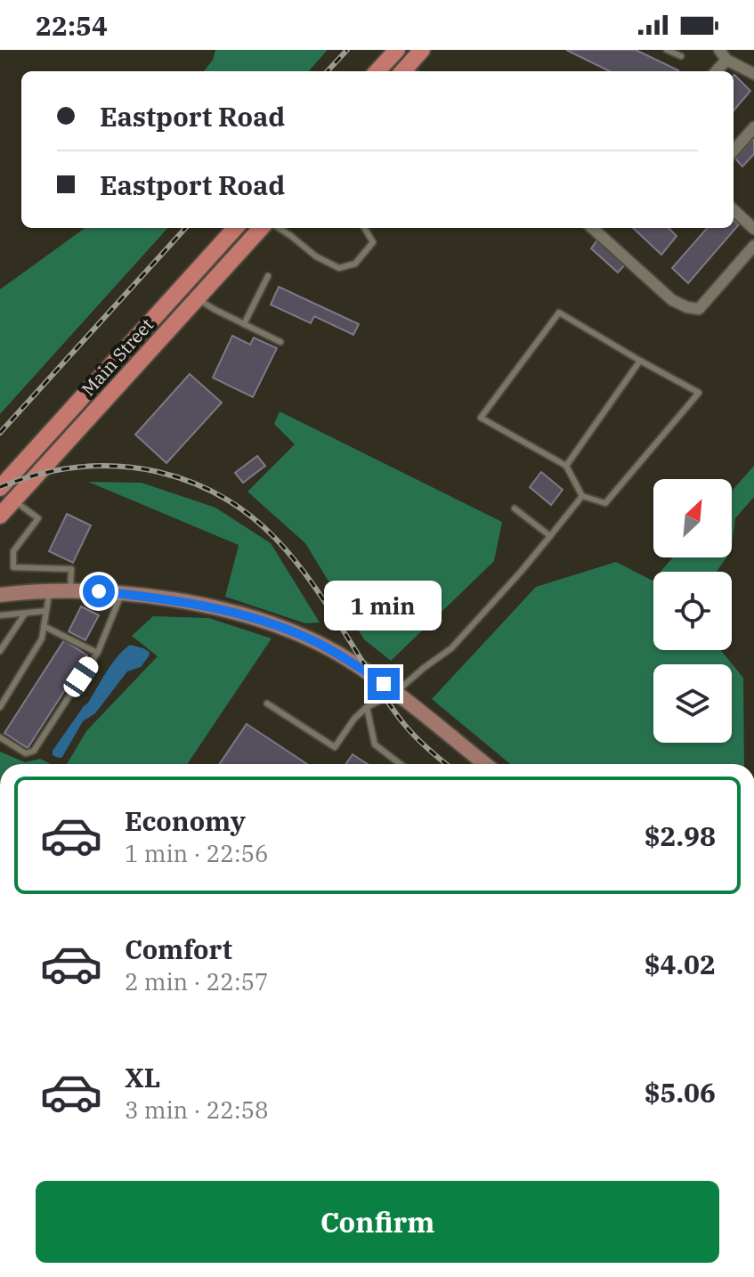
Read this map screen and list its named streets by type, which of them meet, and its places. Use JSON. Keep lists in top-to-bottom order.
{
  "streets": {
    "main road": ["Main Street"]
  },
  "north": "top right",
  "page": {
    "status": "22:54",
    "banner": ["Eastport Road", "Eastport Road"],
    "bubble": "1 min",
    "list": [
      {
        "name": "Economy",
        "note": "1 min · 22:56",
        "value": "$2.98"
      },
      {
        "name": "Comfort",
        "note": "2 min · 22:57",
        "value": "$4.02"
      },
      {
        "name": "XL",
        "note": "3 min · 22:58",
        "value": "$5.06"
      }
    ],
    "buttons": "Confirm"
  }
}
